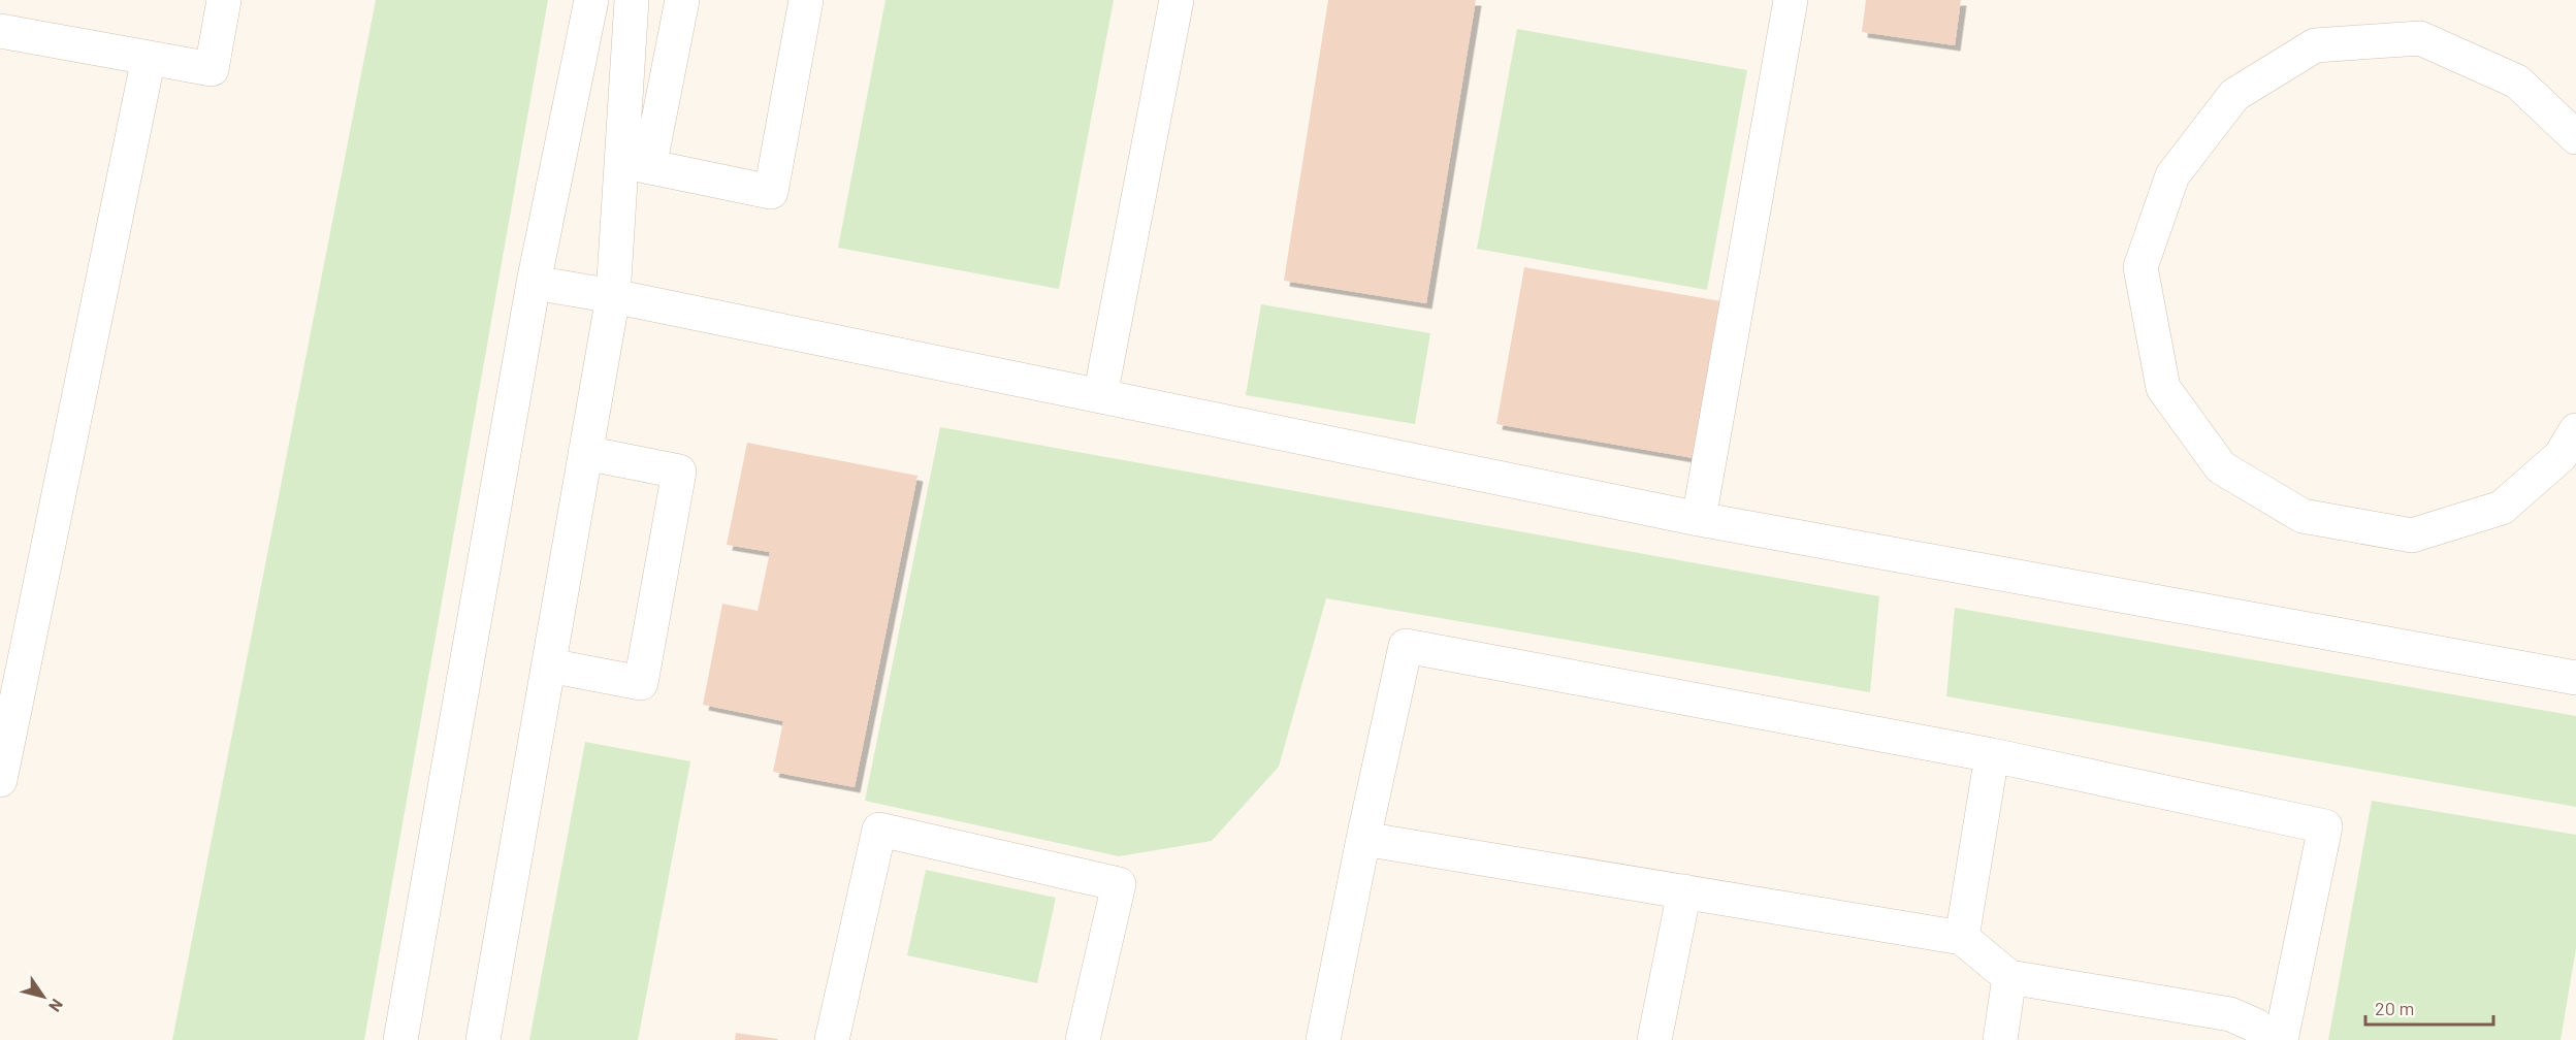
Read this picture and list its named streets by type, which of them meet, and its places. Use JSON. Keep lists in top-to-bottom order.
{
  "scale_bar": "20 m",
  "north": "bottom right"
}
